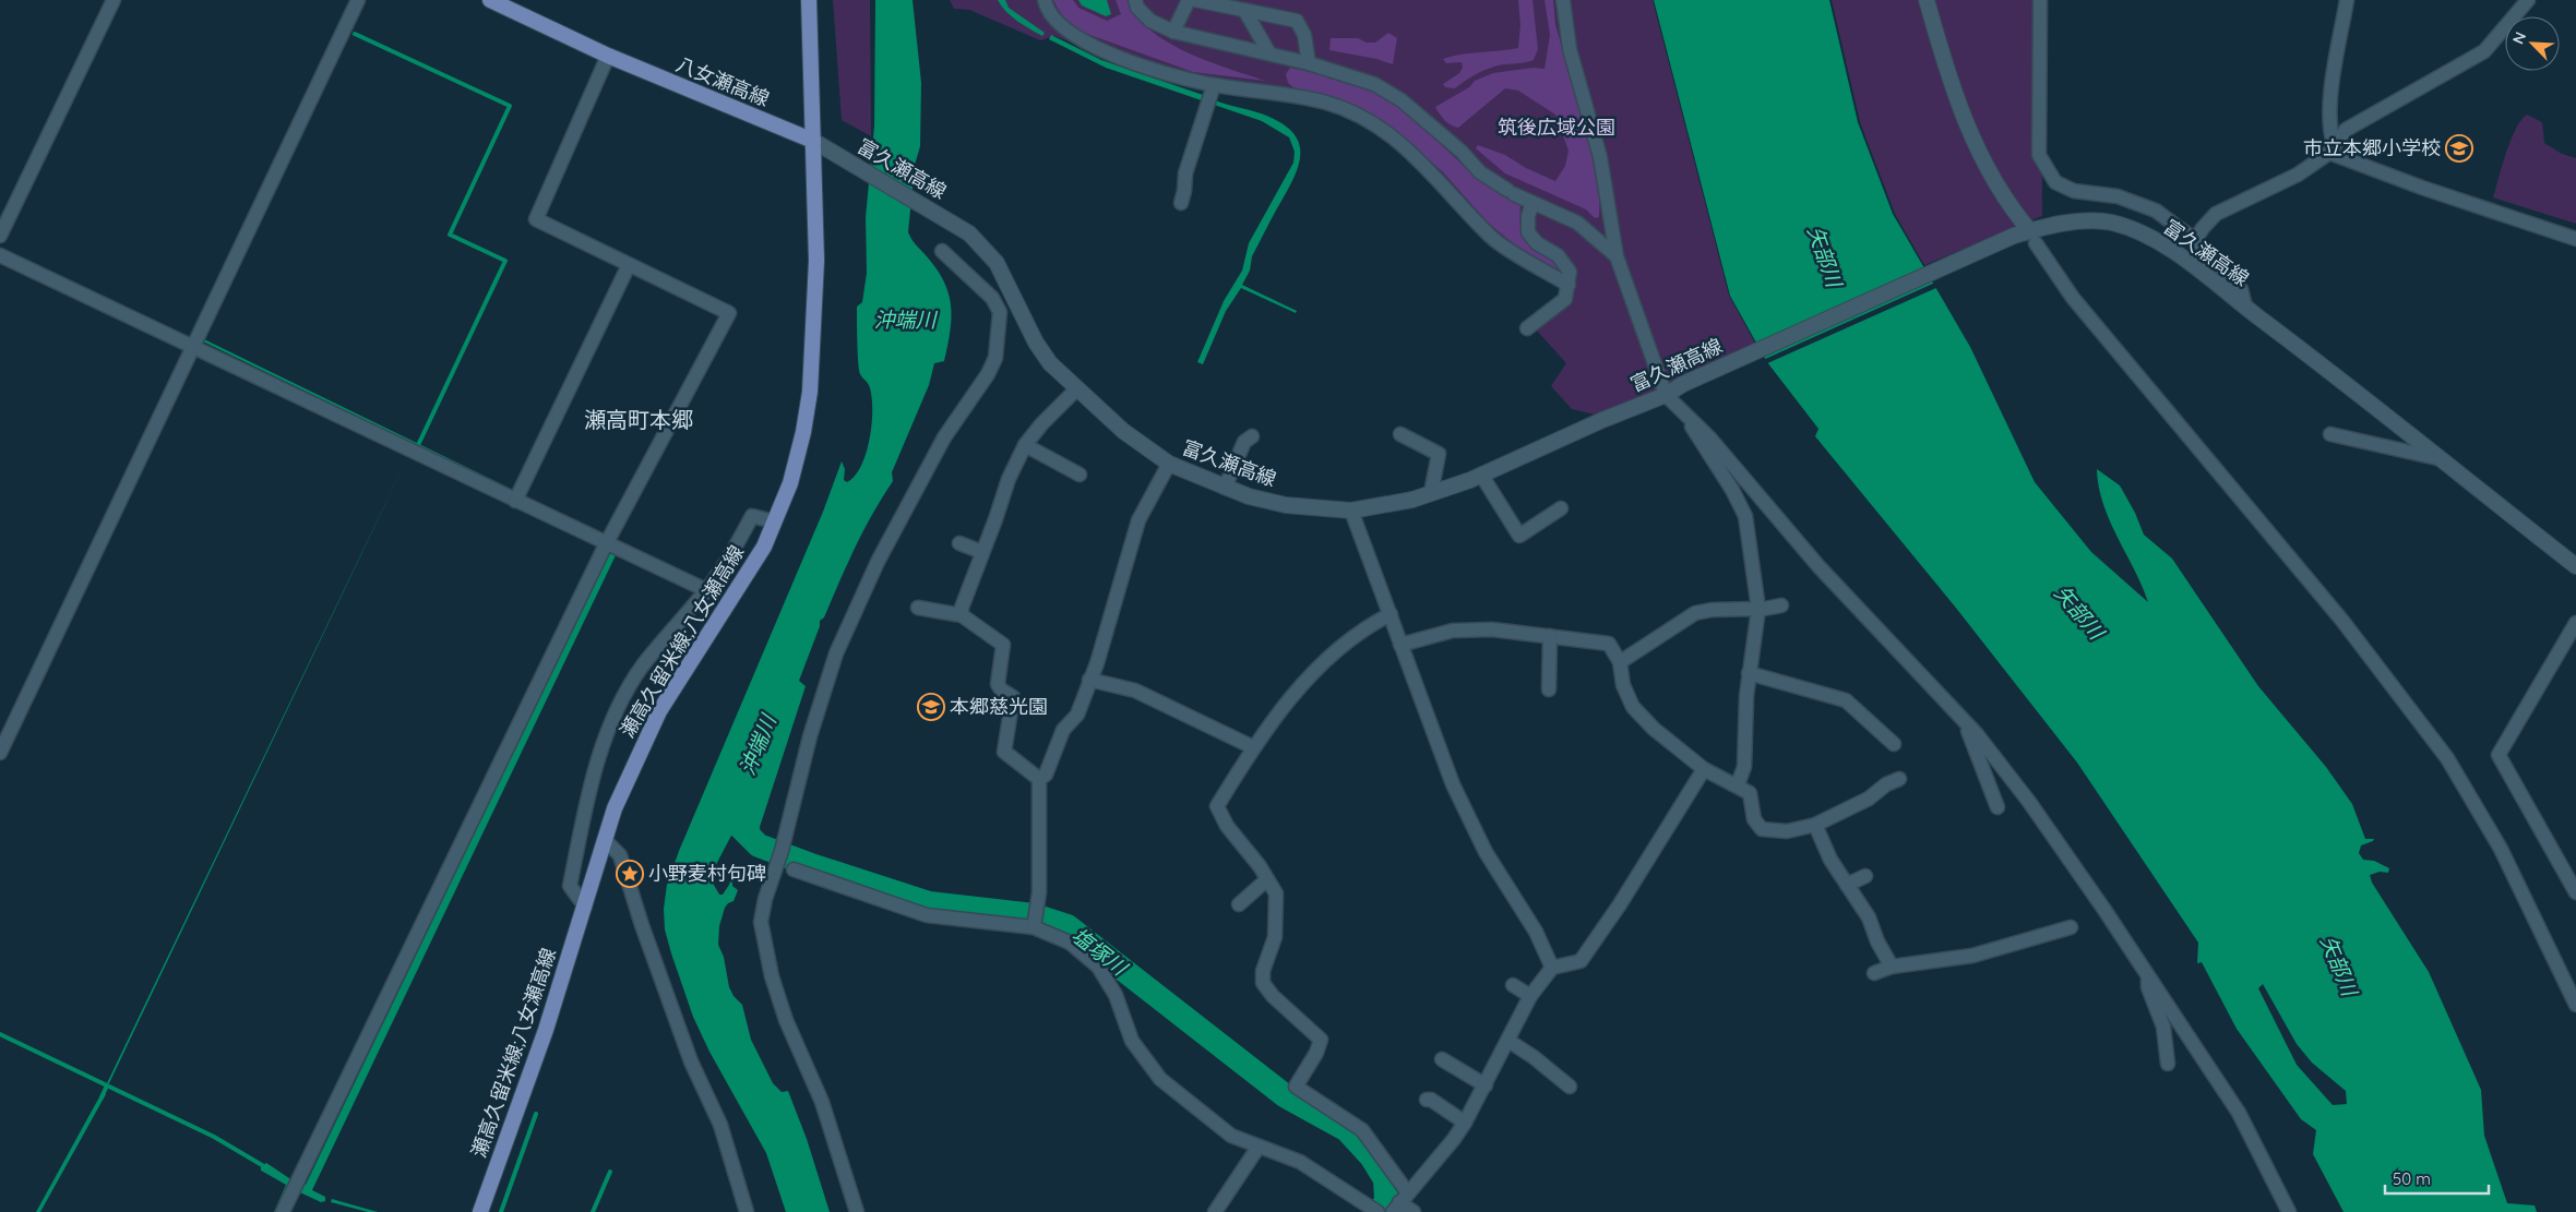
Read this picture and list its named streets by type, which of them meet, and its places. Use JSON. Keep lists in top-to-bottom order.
{
  "streets": {
    "main road": ["八女瀬高線", "富久瀬高線", "瀬高久留米線;八女瀬高線"]
  },
  "crossings": [
    ["八女瀬高線", "富久瀬高線"],
    ["八女瀬高線", "瀬高久留米線;八女瀬高線"],
    ["富久瀬高線", "瀬高久留米線;八女瀬高線"]
  ],
  "districts": ["瀬高町本郷"],
  "water": ["矢部川", "沖端川", "塩塚川"],
  "parks": ["筑後広域公園"],
  "places": {
    "school or university": ["市立本郷小学校", "本郷慈光園"],
    "place": ["小野麦村句碑"]
  },
  "scale_bar": "50 m",
  "north": "top left"
}
